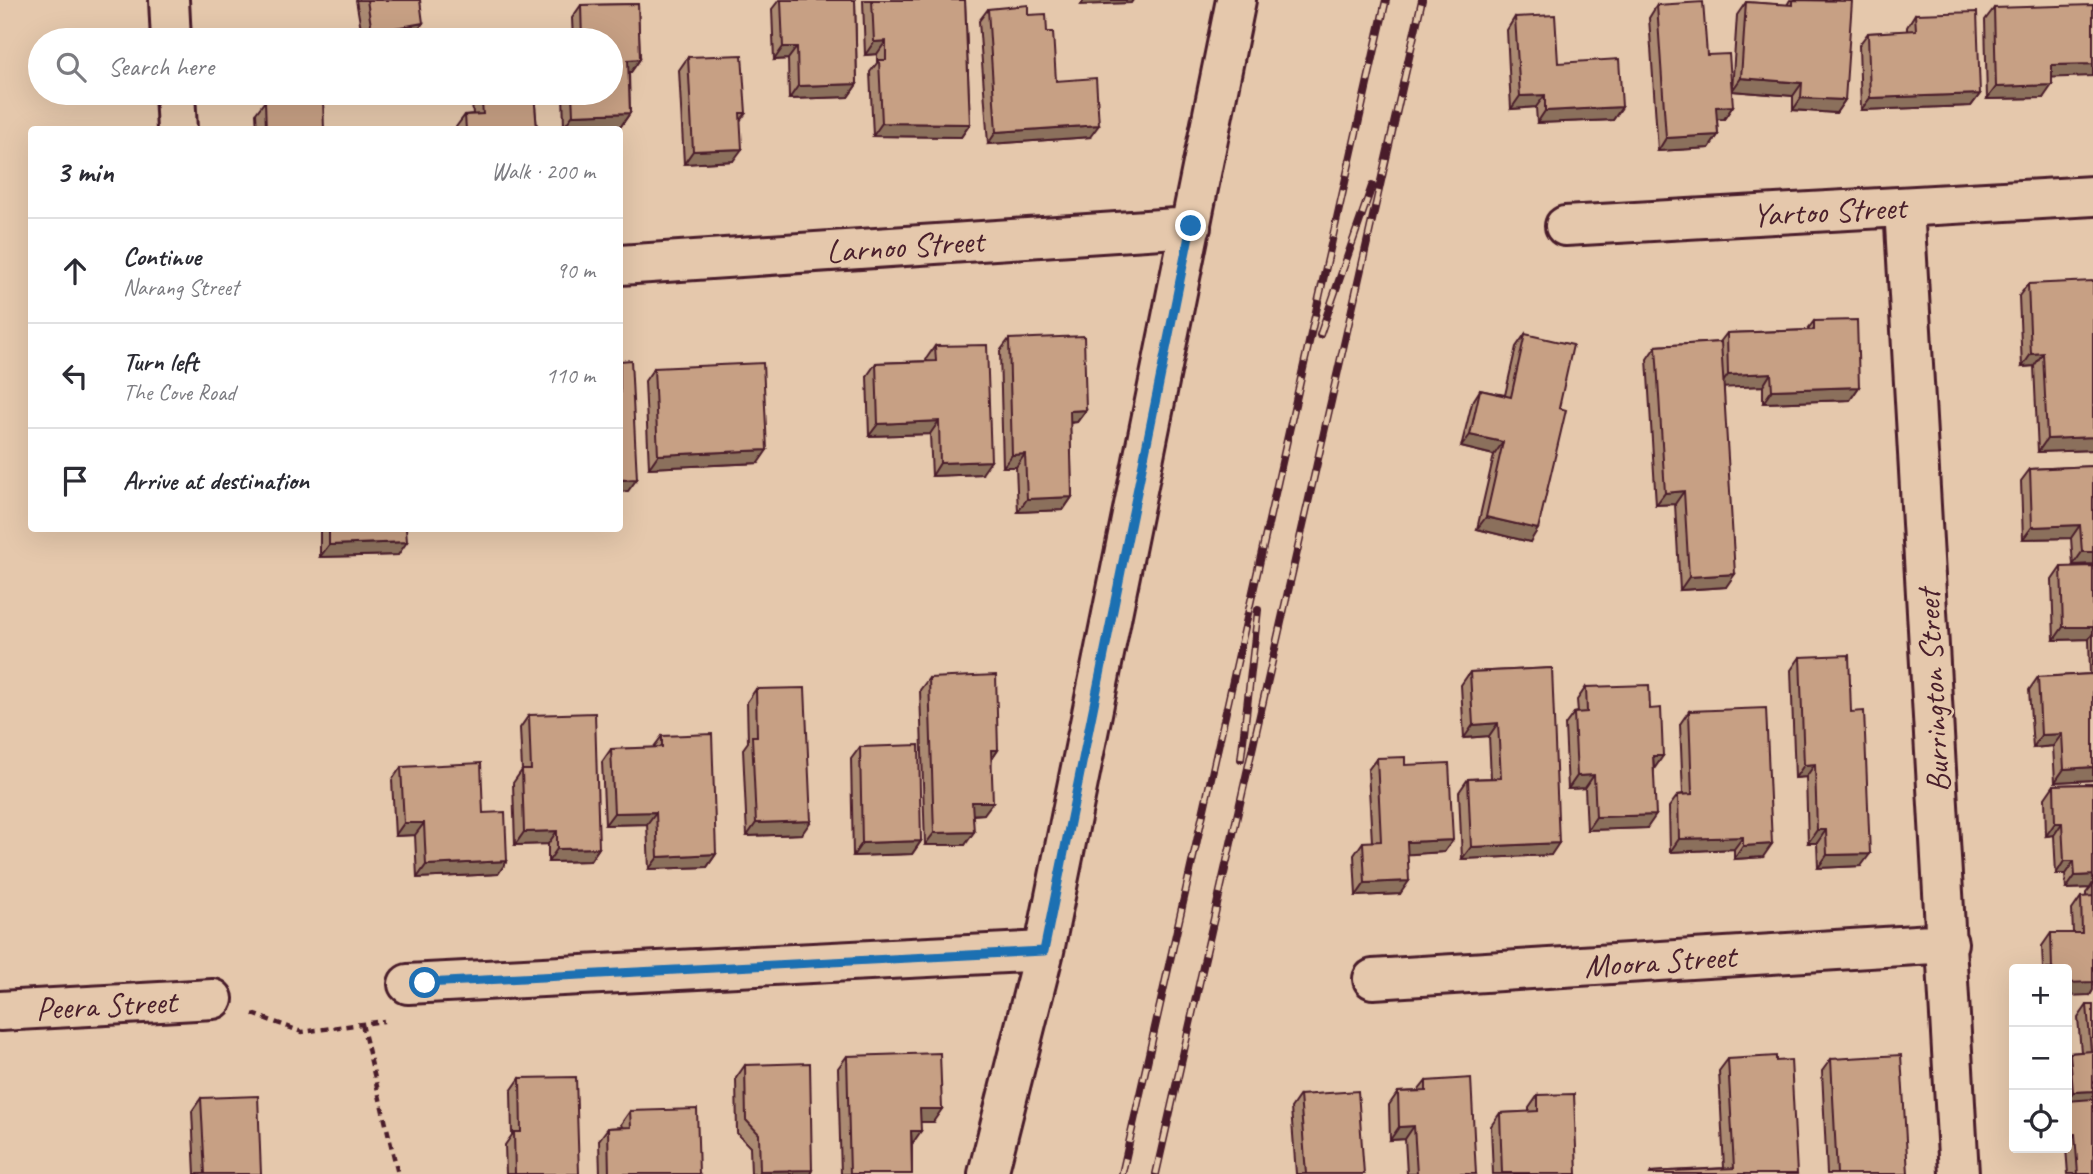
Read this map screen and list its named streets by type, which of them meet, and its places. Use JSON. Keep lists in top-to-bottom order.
{
  "streets": {
    "street": [
      "Yartoo Street",
      "Larnoo Street",
      "Burrington Street",
      "Moora Street",
      "Peera Street"
    ]
  },
  "crossings": [
    ["Yartoo Street", "Burrington Street"],
    ["Burrington Street", "Moora Street"]
  ],
  "page": {
    "search": "Search here",
    "heading": ["3 min", "Walk · 200 m"],
    "list": [
      ["Continue", "Narang Street", "90 m"],
      ["Turn left", "The Cove Road", "110 m"],
      "Arrive at destination"
    ],
    "map_buttons": ["+", "−"]
  }
}
